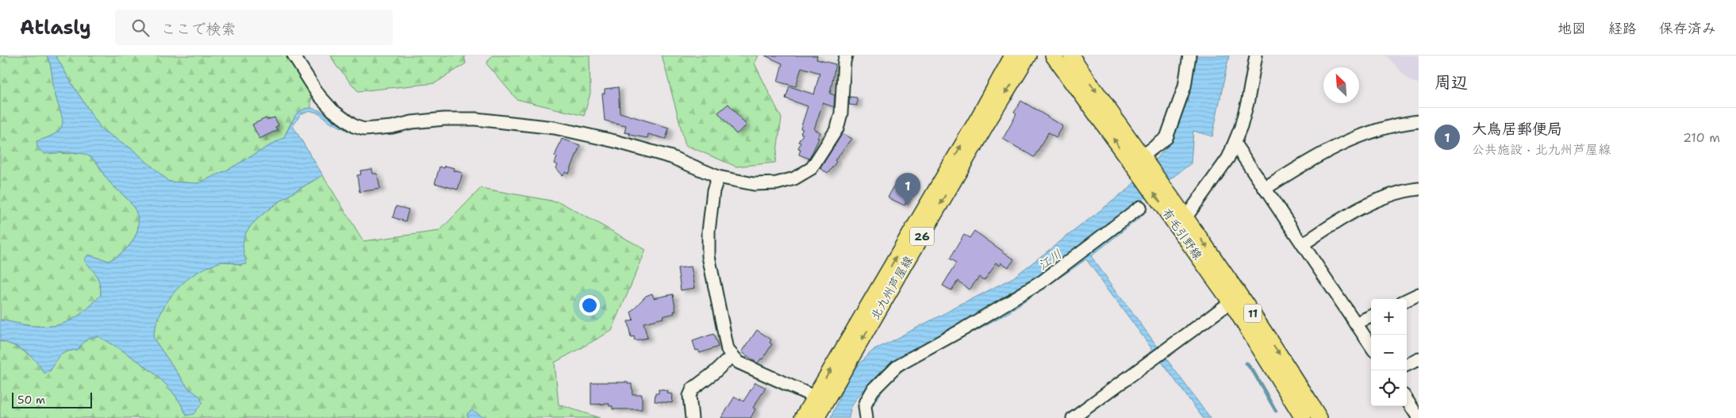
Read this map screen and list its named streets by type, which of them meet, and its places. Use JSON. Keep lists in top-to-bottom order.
{
  "streets": {
    "main road": [
      "有毛引野線",
      "26",
      "北九州芦屋線",
      "11"
    ]
  },
  "water": ["江川"],
  "scale_bar": "50 m",
  "north": "top left",
  "page": {
    "header": "Atlasly",
    "search": "ここで検索",
    "nav": ["地図", "経路", "保存済み"],
    "heading": "周辺",
    "list": [
      {
        "mark": "1",
        "name": "大鳥居郵便局",
        "note": "公共施設 · 北九州芦屋線",
        "value": "210 m"
      }
    ],
    "pins": "1",
    "map_buttons": ["+", "−"],
    "scale": "50 m"
  }
}
